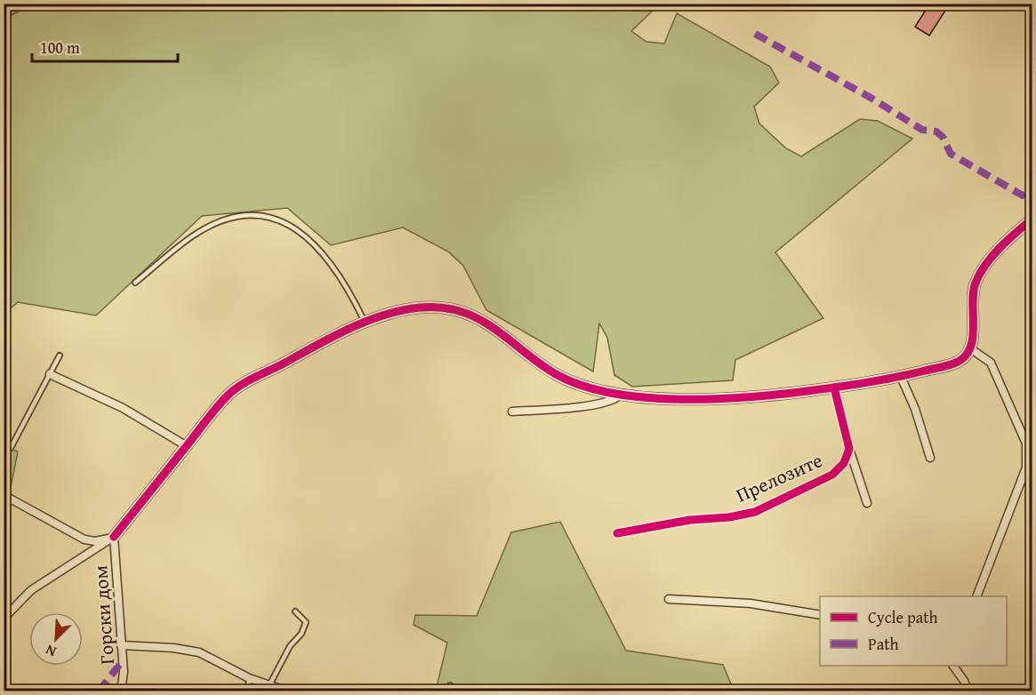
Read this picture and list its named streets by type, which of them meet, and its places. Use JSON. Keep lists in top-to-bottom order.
{
  "streets": {
    "street": ["Прелозите", "Горски дом"]
  },
  "legend": ["Cycle path", "Path"],
  "scale_bar": "100 m",
  "north": "bottom left"
}
